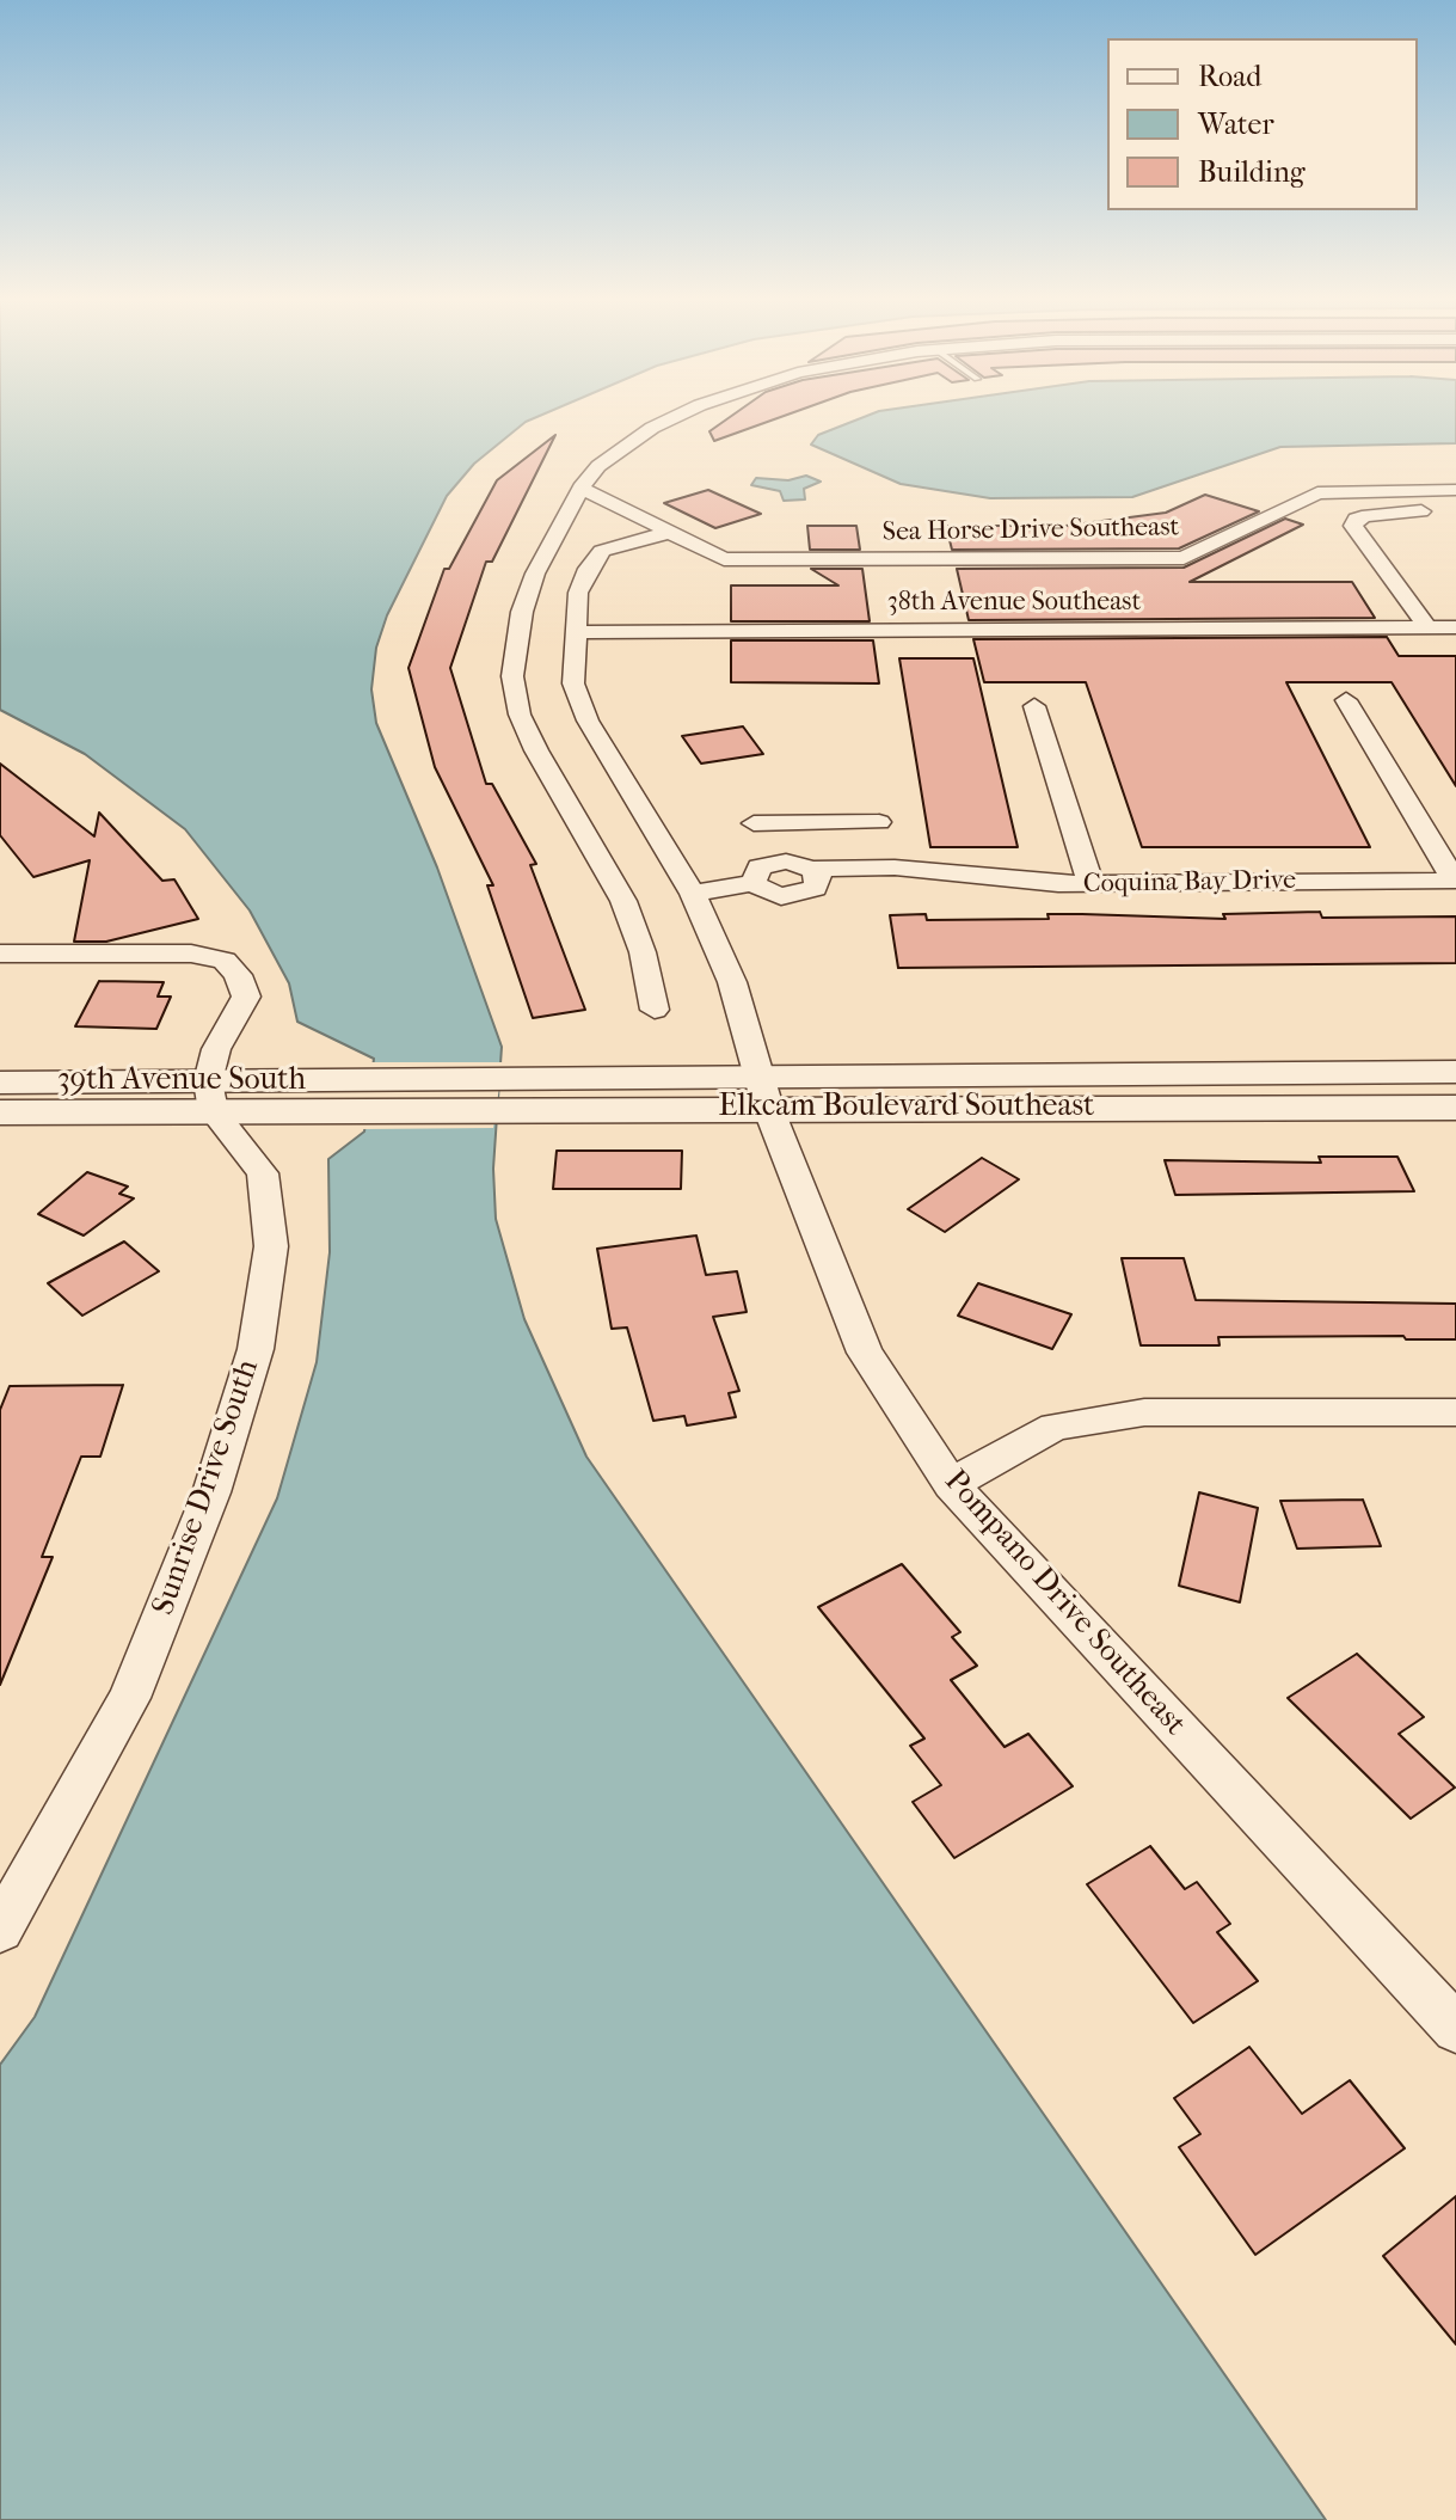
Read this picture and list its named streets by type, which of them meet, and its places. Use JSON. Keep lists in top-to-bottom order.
{
  "streets": {
    "street": [
      "Sea Horse Drive Southeast",
      "38th Avenue Southeast",
      "Coquina Bay Drive",
      "39th Avenue South",
      "Elkcam Boulevard Southeast",
      "Sunrise Drive South",
      "Pompano Drive Southeast"
    ]
  },
  "crossings": [
    ["Sea Horse Drive Southeast", "Pompano Drive Southeast"],
    ["38th Avenue Southeast", "Pompano Drive Southeast"],
    ["Coquina Bay Drive", "Pompano Drive Southeast"],
    ["39th Avenue South", "Elkcam Boulevard Southeast"],
    ["39th Avenue South", "Sunrise Drive South"],
    ["Elkcam Boulevard Southeast", "Pompano Drive Southeast"]
  ],
  "legend": ["Road", "Water", "Building"]
}
